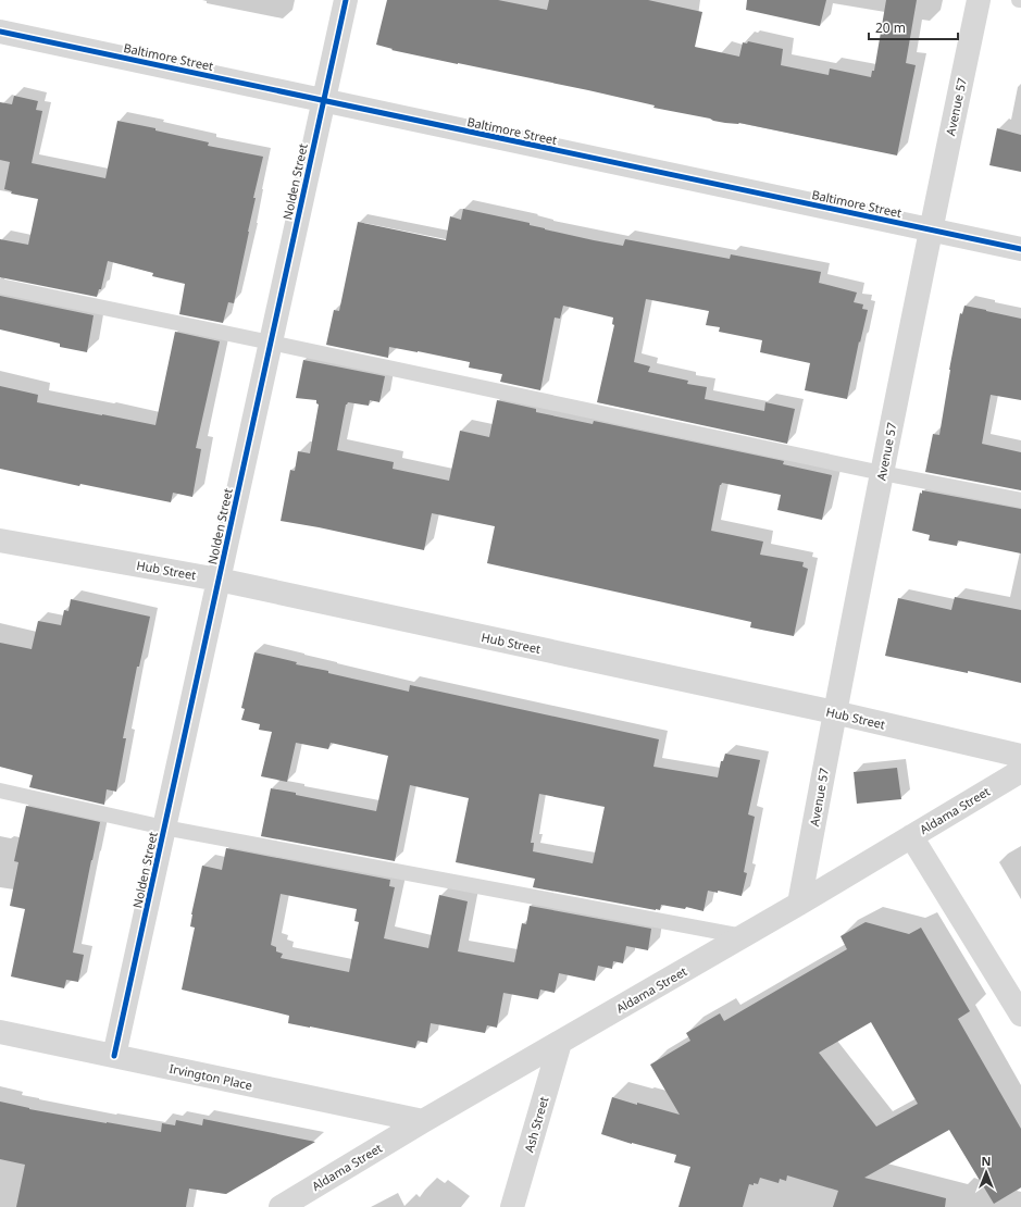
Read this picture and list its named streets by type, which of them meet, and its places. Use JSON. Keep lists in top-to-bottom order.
{
  "streets": {
    "street": [
      "Baltimore Street",
      "Avenue 57",
      "Nolden Street",
      "Hub Street",
      "Aldama Street",
      "Irvington Place",
      "Ash Street"
    ]
  },
  "crossings": [
    ["Baltimore Street", "Avenue 57"],
    ["Baltimore Street", "Nolden Street"],
    ["Avenue 57", "Hub Street"],
    ["Avenue 57", "Aldama Street"],
    ["Nolden Street", "Hub Street"],
    ["Nolden Street", "Irvington Place"],
    ["Aldama Street", "Irvington Place"],
    ["Aldama Street", "Ash Street"]
  ],
  "scale_bar": "20 m",
  "north": "top"
}
